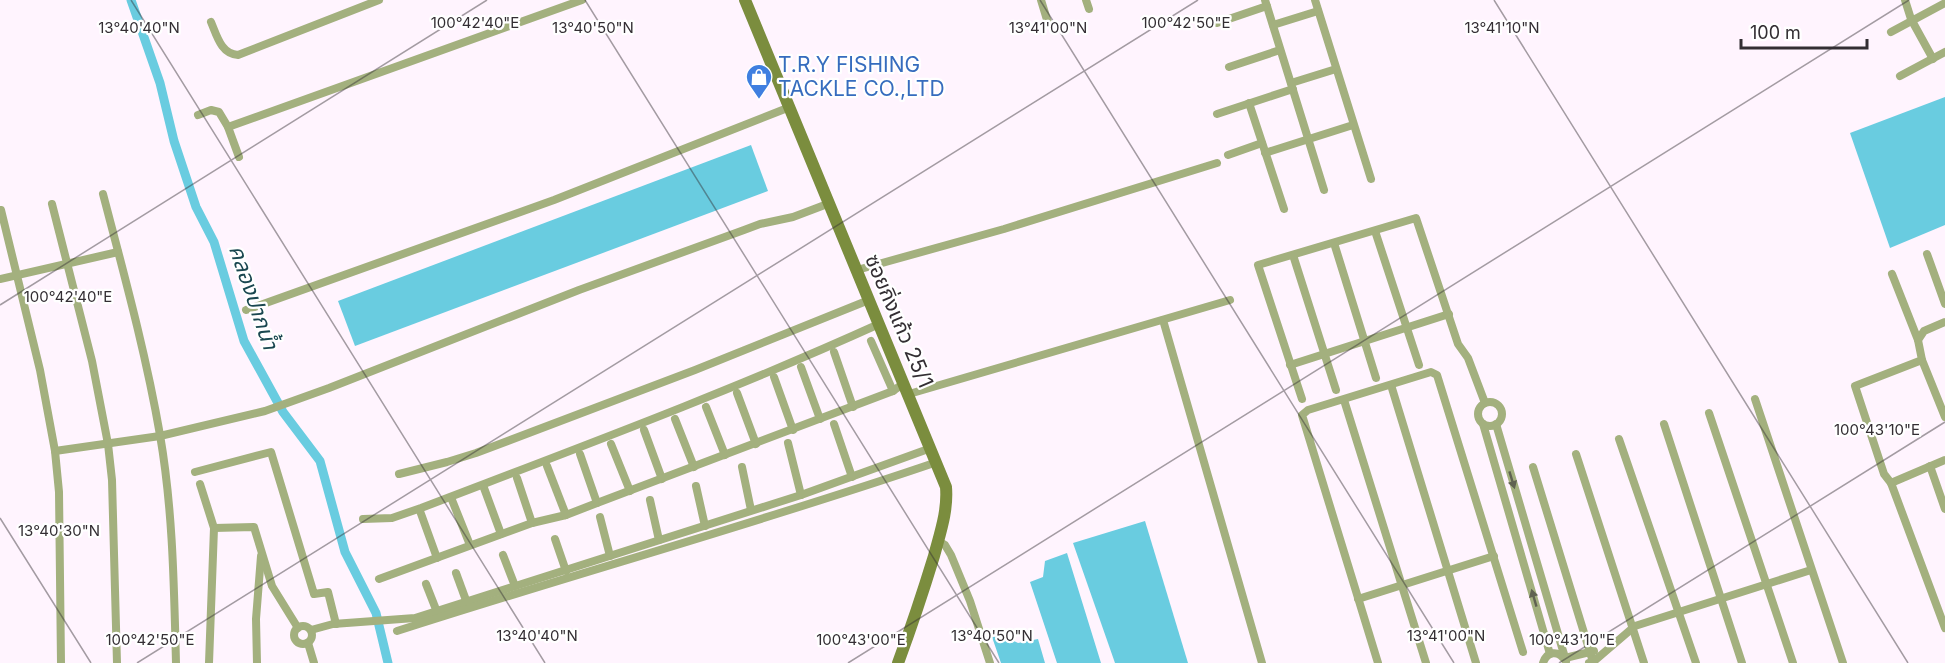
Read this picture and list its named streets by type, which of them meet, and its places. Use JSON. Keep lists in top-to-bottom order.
{
  "streets": {
    "street": ["ซอยกิ่งแก้ว 25/1"]
  },
  "water": ["คลองปากน้ำ"],
  "places": {
    "shop": ["T.R.Y FISHING TACKLE CO.,LTD"]
  },
  "scale_bar": "100 m",
  "coordinates": [
    "100°42'40\"E",
    "100°42'50\"E",
    "13°41'00\"N",
    "13°40'40\"N",
    "13°40'50\"N",
    "13°41'10\"N",
    "100°43'10\"E",
    "13°40'30\"N",
    "100°43'00\"E"
  ]
}
